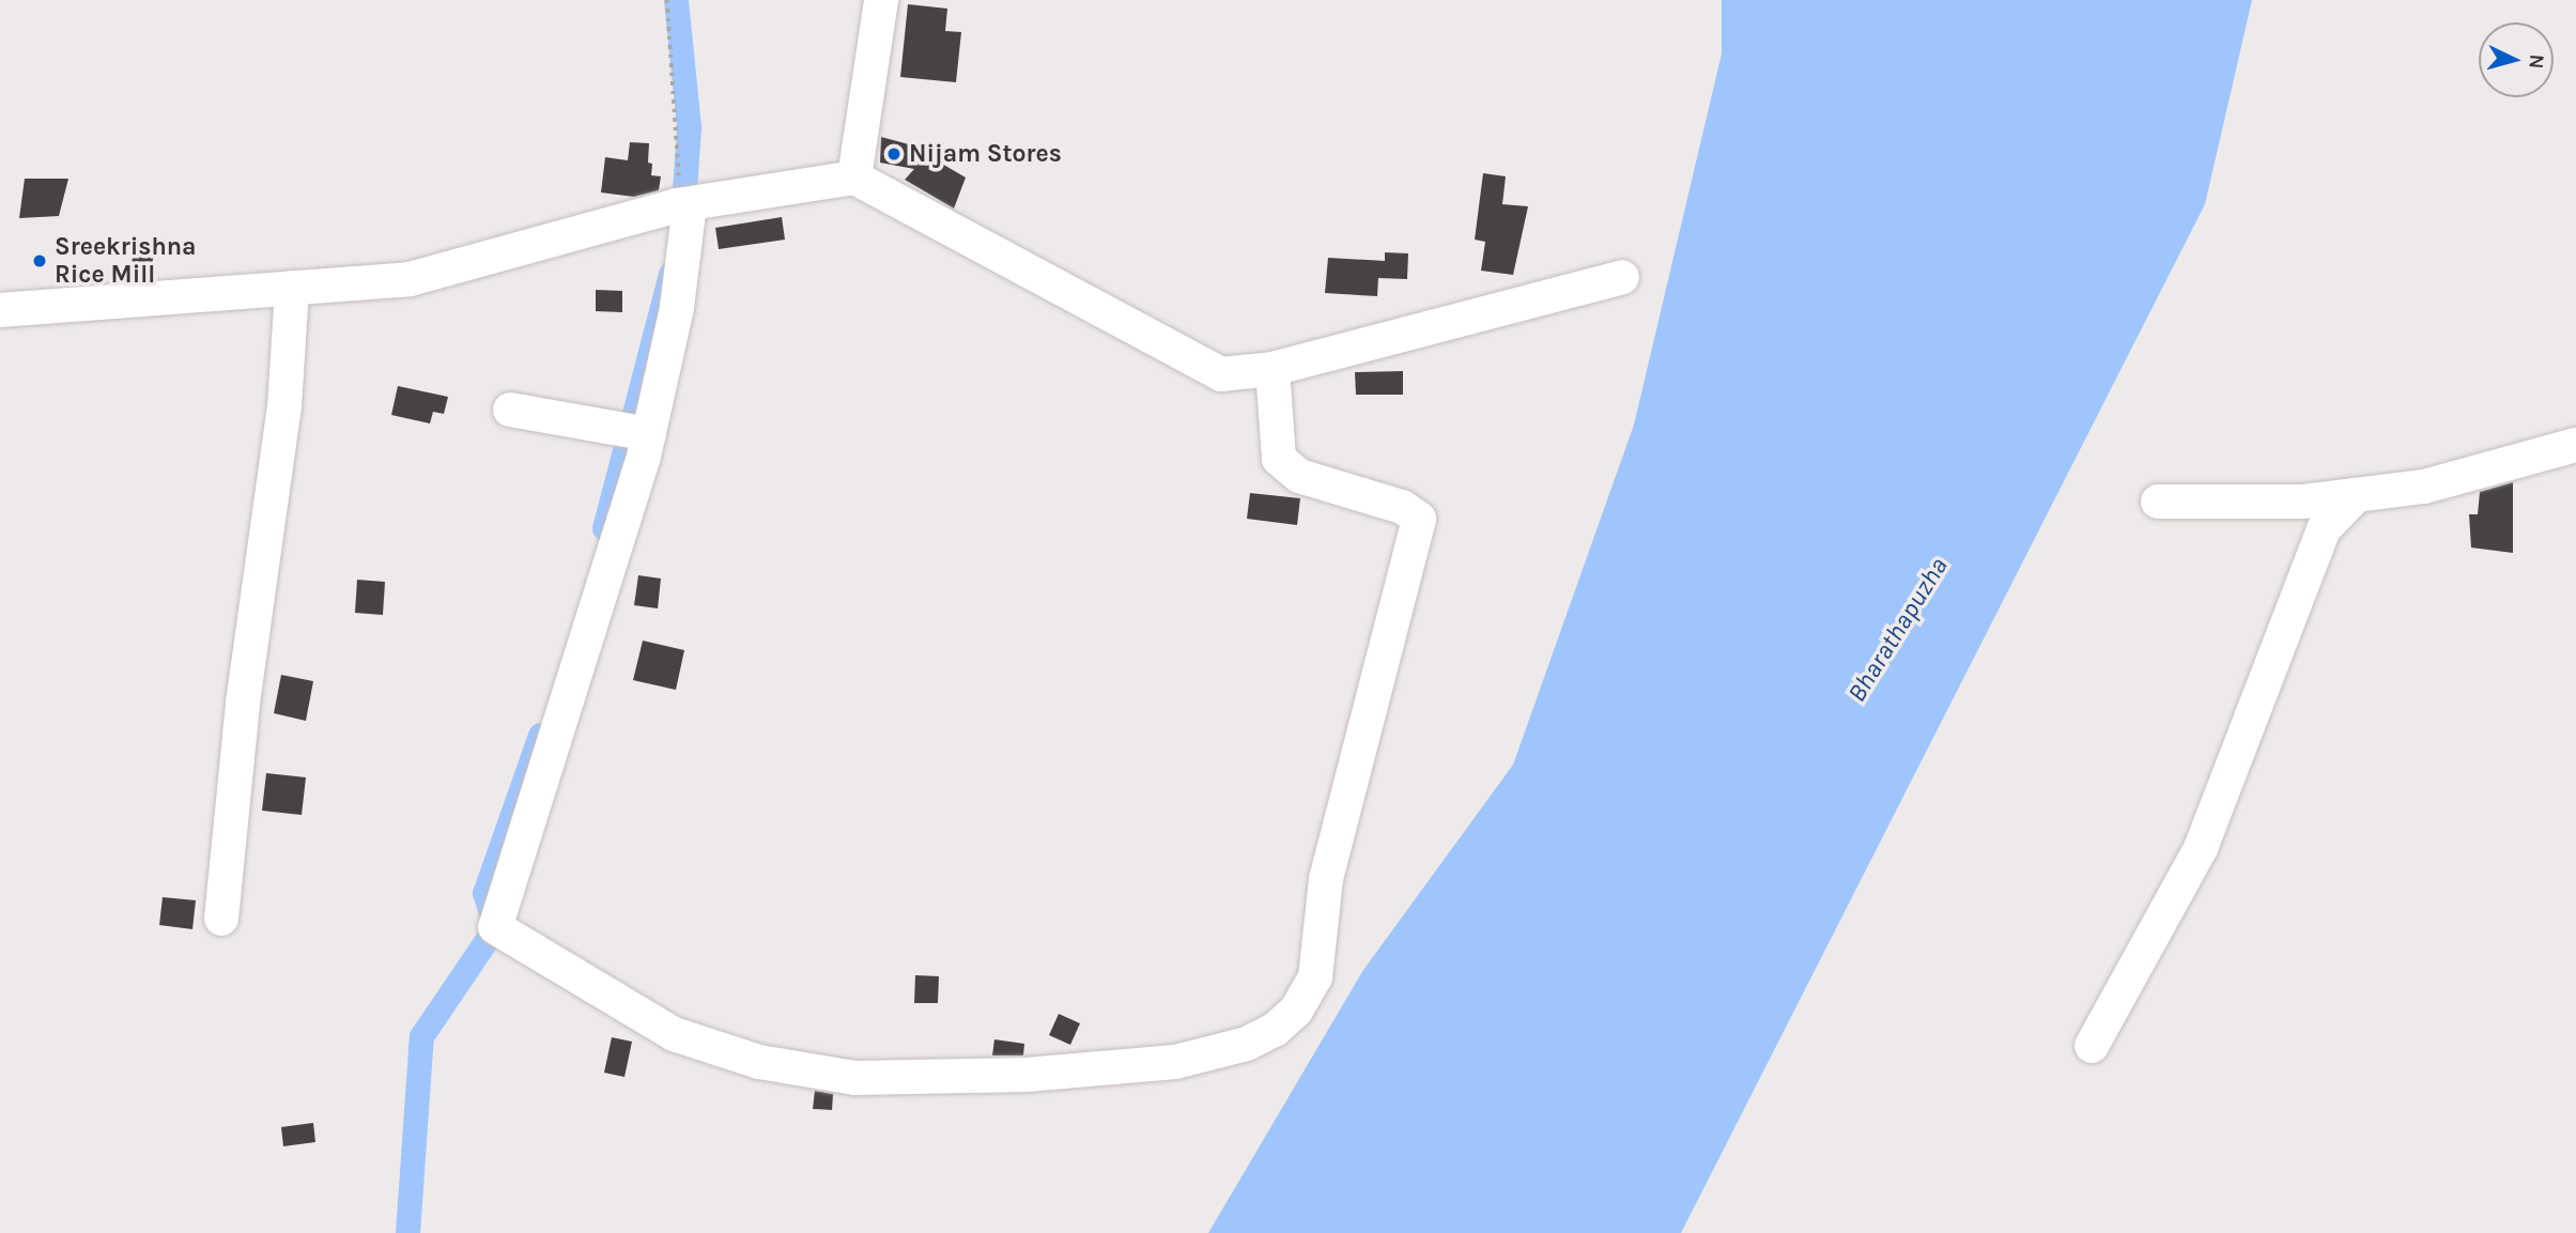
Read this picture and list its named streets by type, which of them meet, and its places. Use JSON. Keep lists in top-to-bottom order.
{
  "water": ["Bharathapuzha"],
  "places": ["Nijam Stores", "Sreekrishna Rice Mill"],
  "north": "right"
}
